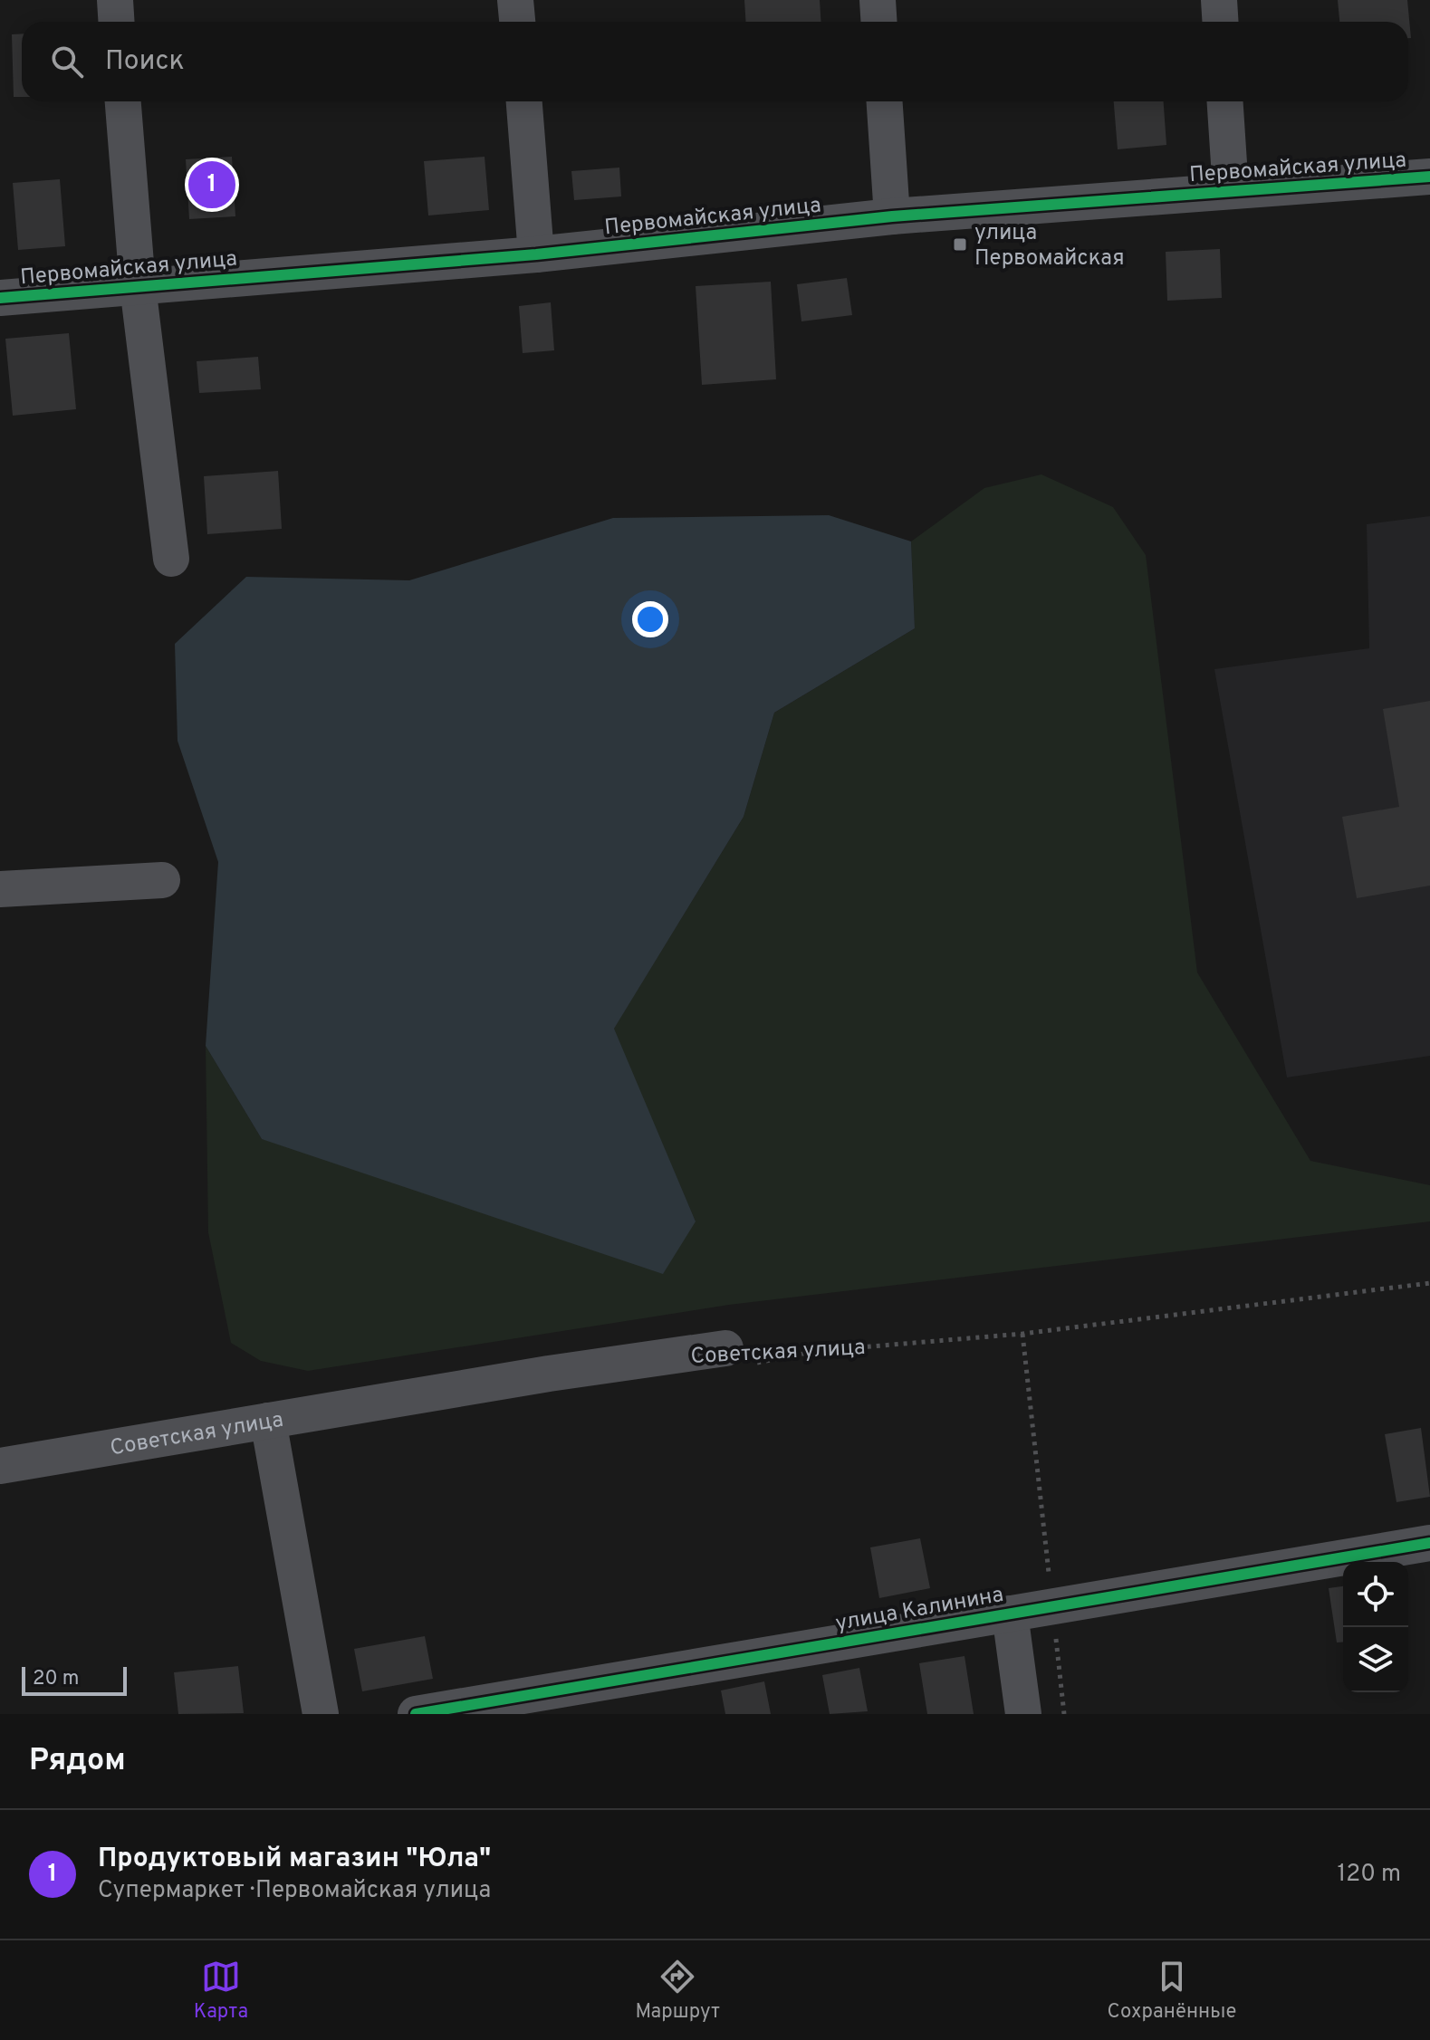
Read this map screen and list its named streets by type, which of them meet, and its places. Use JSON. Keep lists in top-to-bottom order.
{
  "streets": {
    "street": ["Первомайская улица", "Советская улица", "улица Калинина"]
  },
  "places": {
    "transit": ["улица Первомайская"]
  },
  "scale_bar": "20 m",
  "page": {
    "search": "Поиск",
    "pins": "1",
    "scale": "20 m",
    "heading": "Рядом",
    "list": [
      {
        "mark": "1",
        "name": "Продуктовый магазин \"Юла\"",
        "note": "Супермаркет · Первомайская улица",
        "value": "120 m"
      }
    ],
    "nav": ["Карта", "Маршрут", "Сохранённые"]
  }
}
